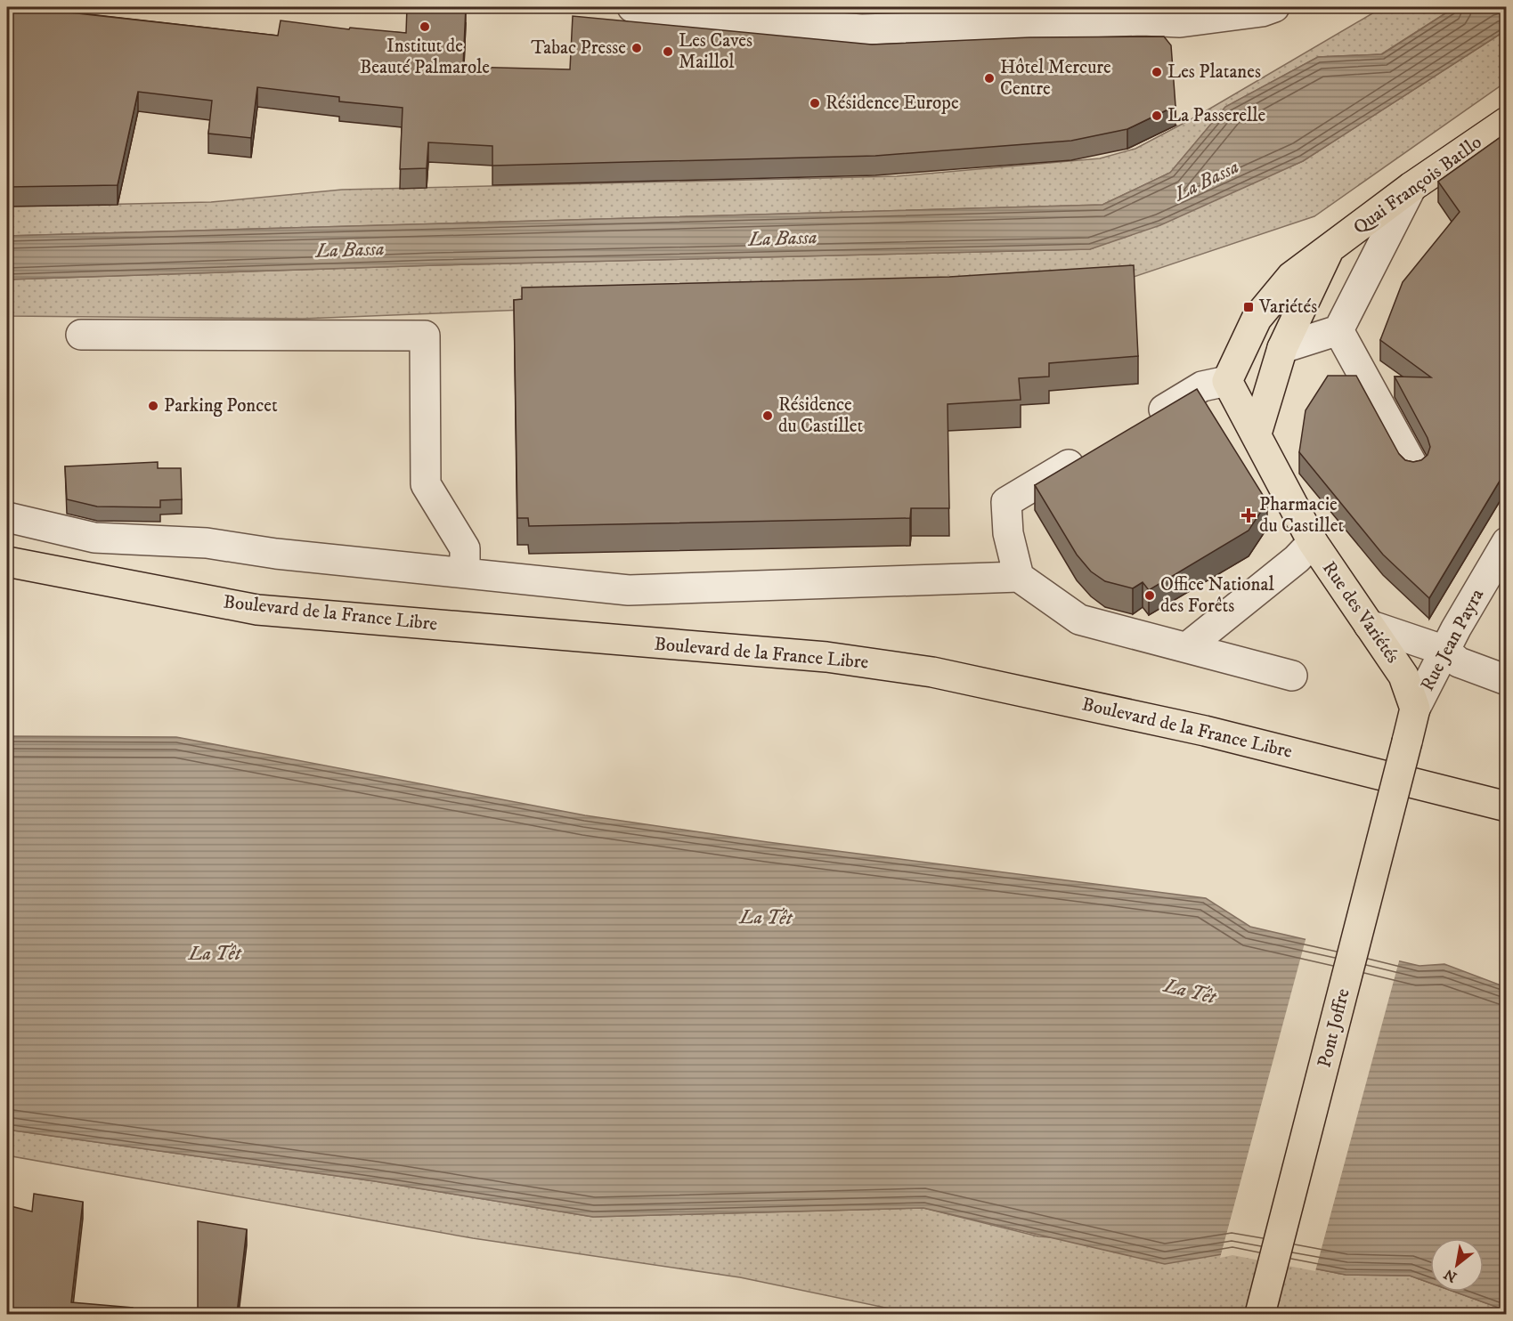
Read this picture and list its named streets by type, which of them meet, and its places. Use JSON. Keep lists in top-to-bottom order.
{
  "streets": {
    "main road": [
      "Quai François Batllo",
      "Rue des Variétés",
      "Boulevard de la France Libre",
      "Rue Jean Payra",
      "Pont Joffre"
    ]
  },
  "crossings": [
    ["Quai François Batllo", "Rue des Variétés"],
    ["Rue des Variétés", "Rue Jean Payra"],
    ["Rue Jean Payra", "Pont Joffre"]
  ],
  "water": ["La Bassa", "La Têt"],
  "places": {
    "other": [
      "Institut de Beauté Palmarole",
      "Tabac Presse",
      "Les Caves Maillol",
      "Les Platanes",
      "Hôtel Mercure Centre",
      "Résidence Europe",
      "La Passerelle",
      "Parking Poncet",
      "Résidence du Castillet",
      "Office National des Forêts"
    ],
    "transit": ["Variétés"],
    "health": ["Pharmacie du Castillet"]
  },
  "north": "bottom left"
}
